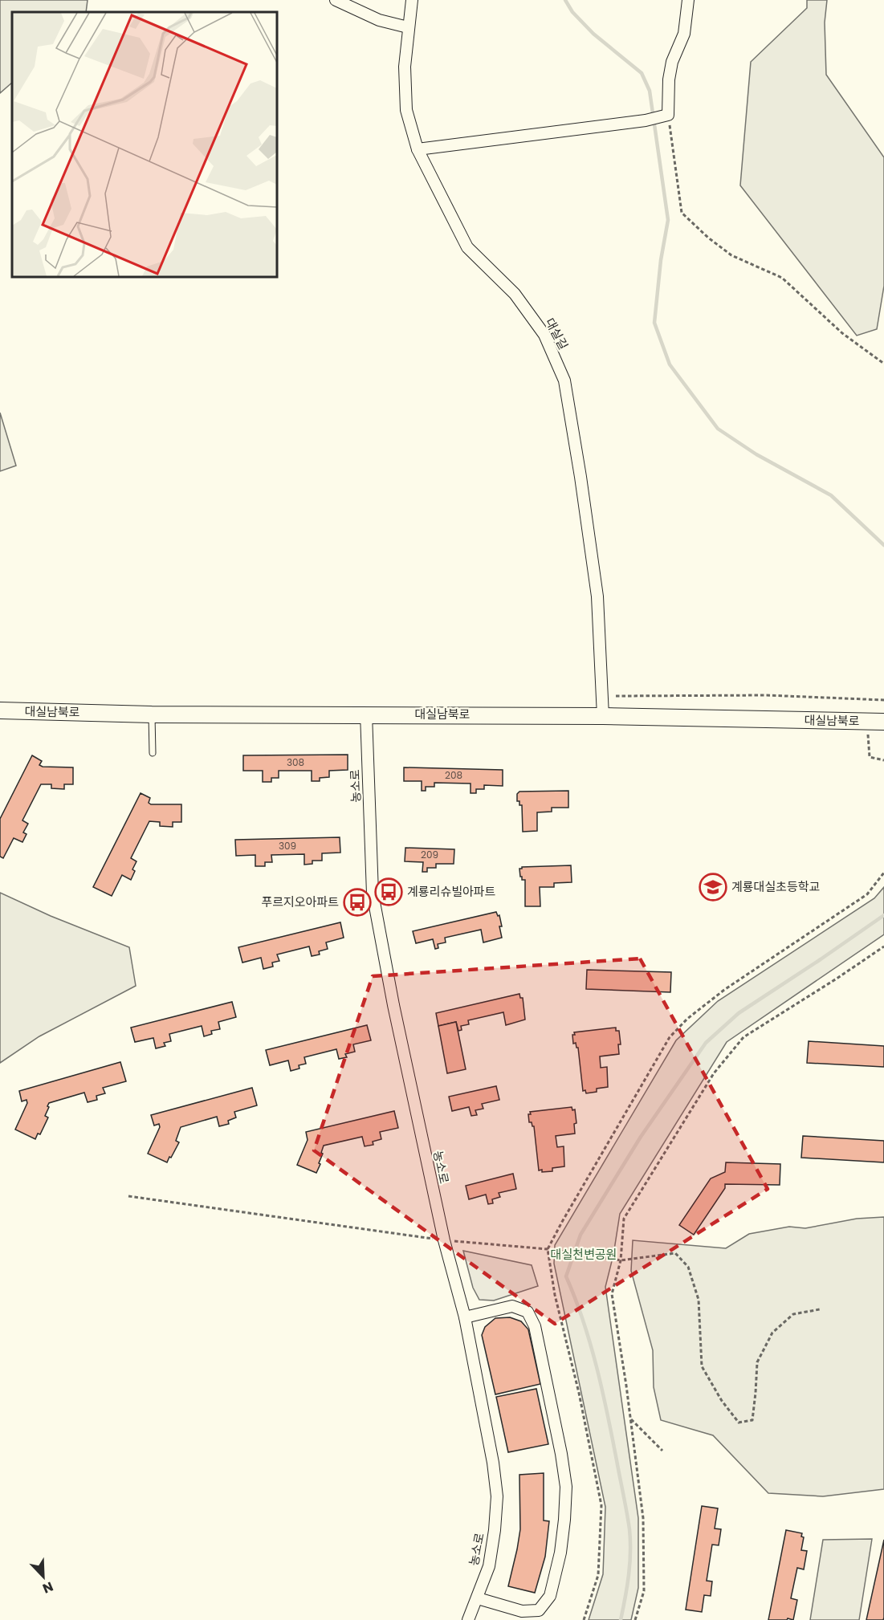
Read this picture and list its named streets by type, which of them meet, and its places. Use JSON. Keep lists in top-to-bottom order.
{
  "streets": {
    "street": ["대실길", "대실남북로", "농소로"]
  },
  "crossings": [
    ["대실길", "대실남북로"],
    ["대실남북로", "농소로"]
  ],
  "parks": ["대실천변공원"],
  "places": {
    "school or university": ["계룡대실초등학교"],
    "bus stop": ["계룡리슈빌아파트", "푸르지오아파트"]
  },
  "house_numbers": [
    "308",
    "208",
    "309",
    "209"
  ],
  "north": "bottom right"
}
